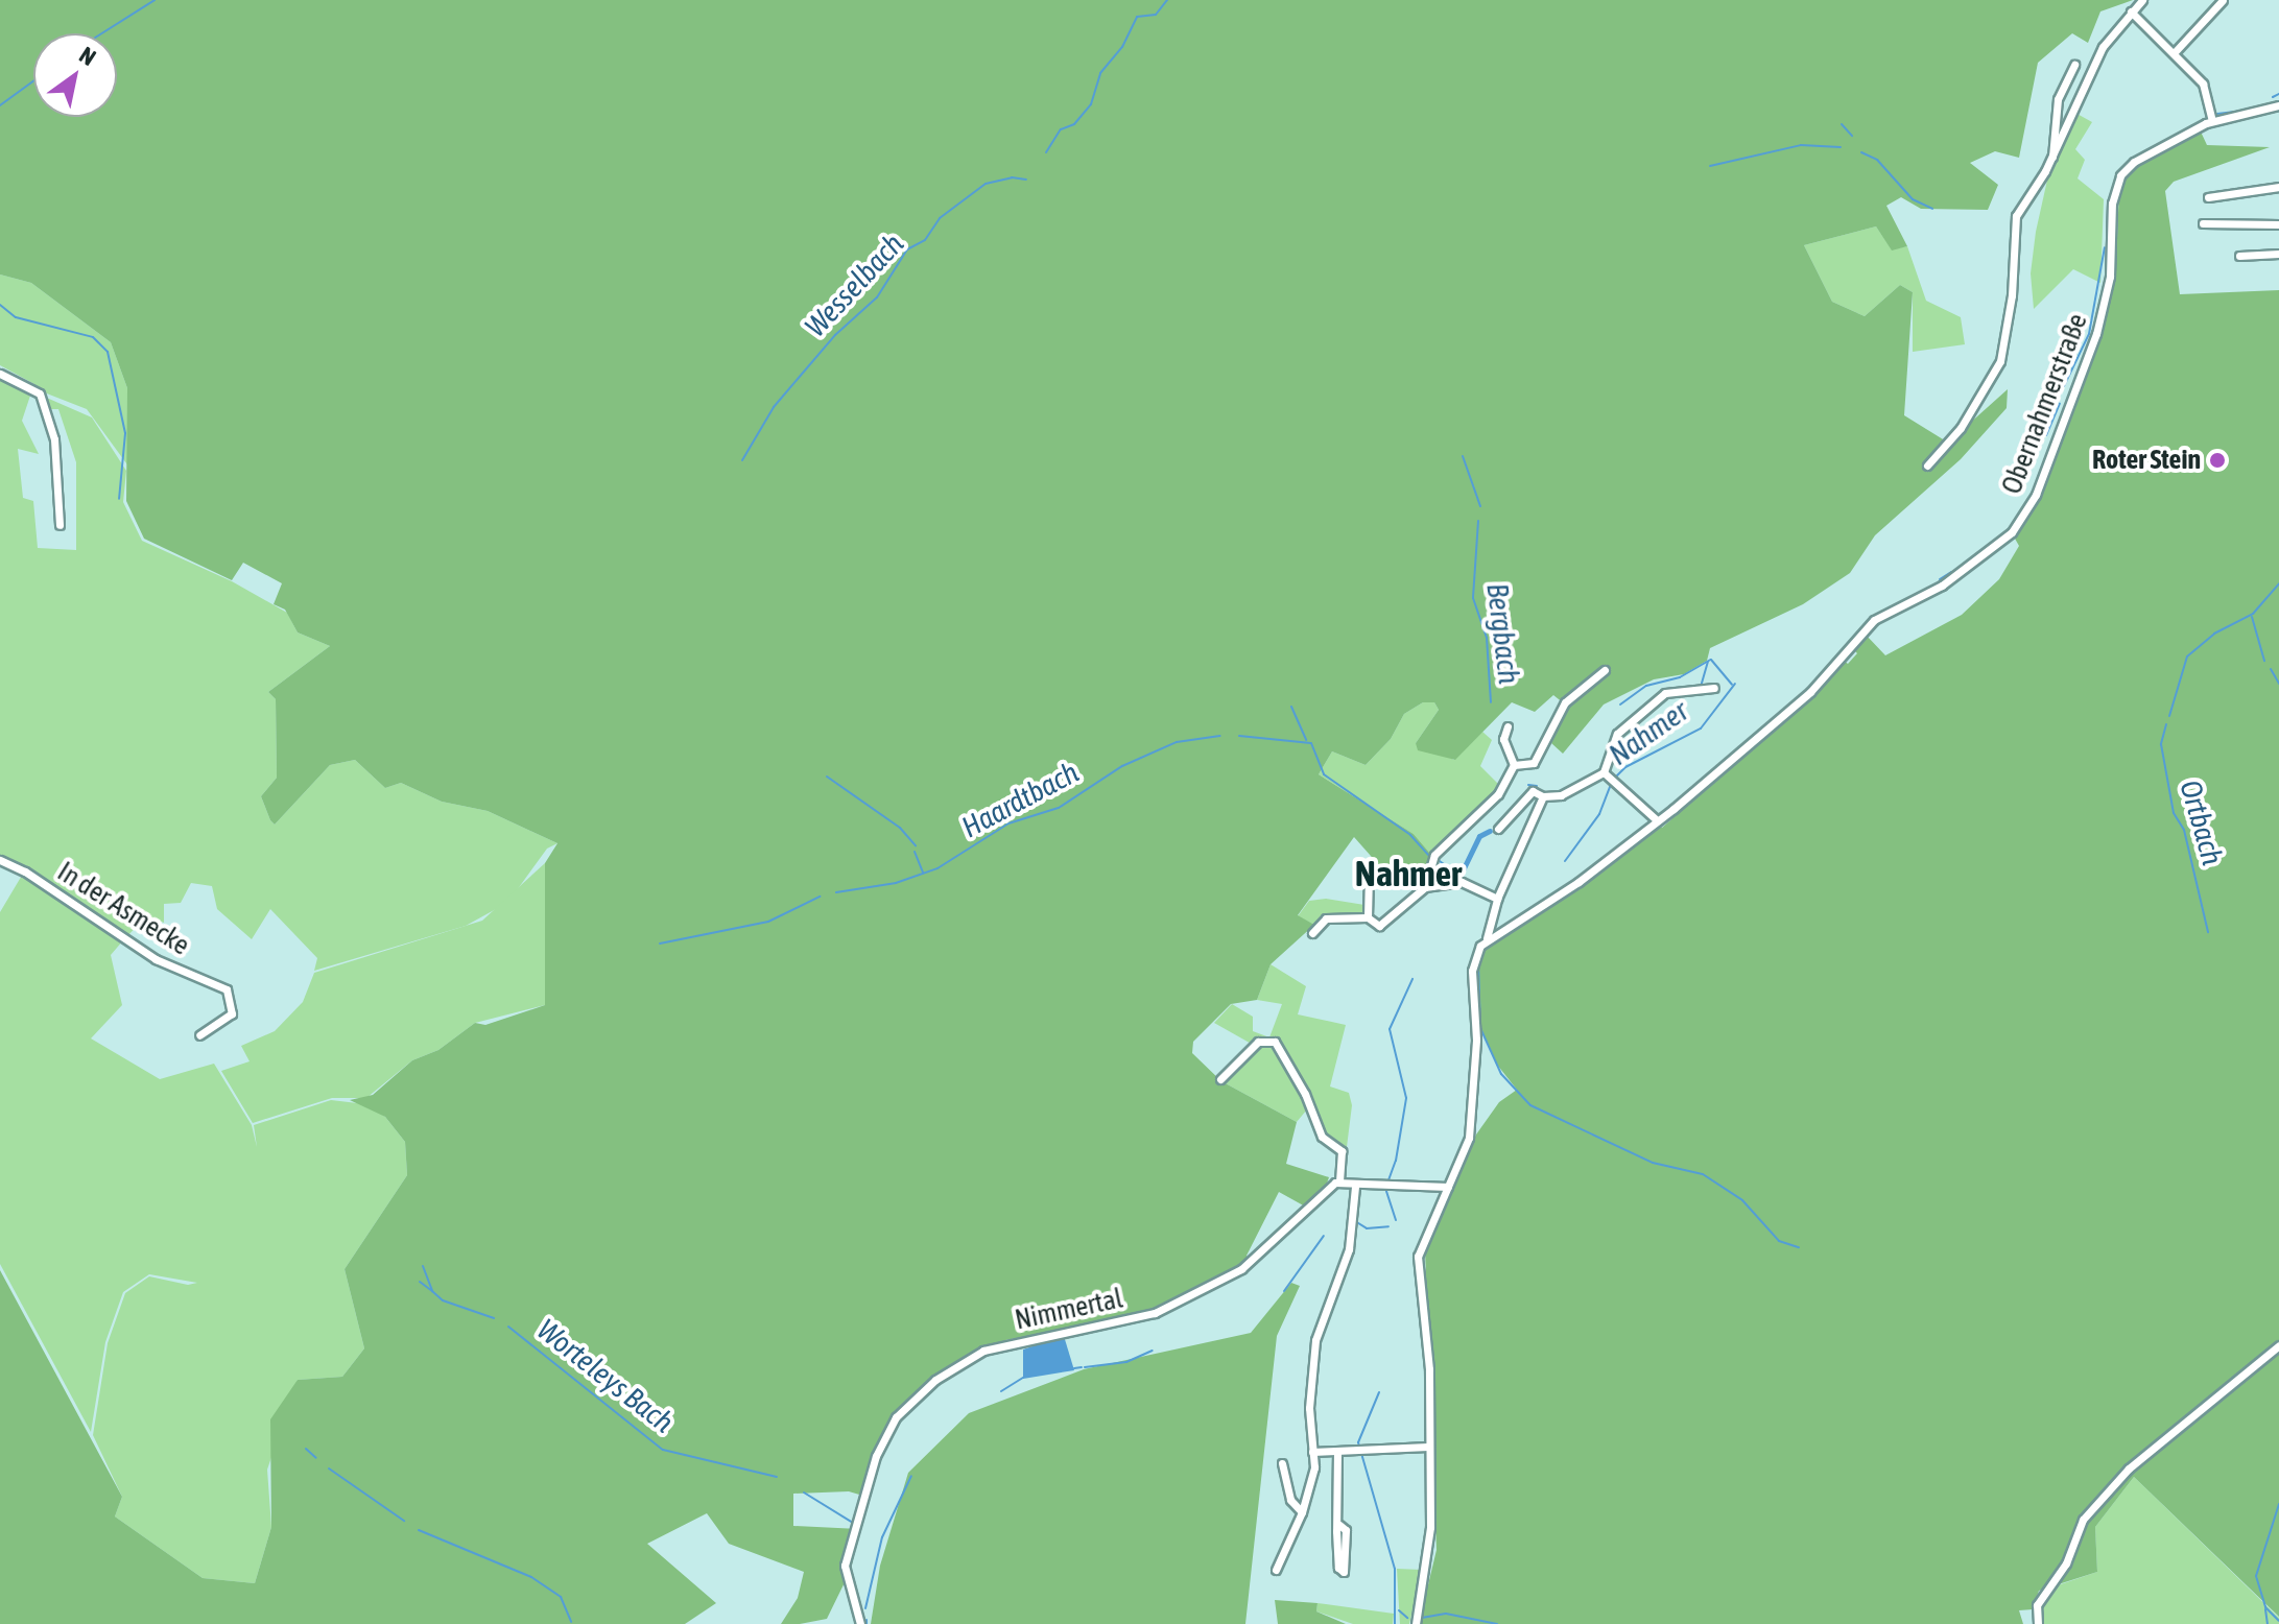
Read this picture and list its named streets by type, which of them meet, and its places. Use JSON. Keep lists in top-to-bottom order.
{
  "streets": {
    "street": ["Obernahmerstraße", "In der Asmecke", "Nimmertal"]
  },
  "districts": ["Nahmer"],
  "water": [
    "Wesselbach",
    "Bergbach",
    "Nahmer",
    "Haardtbach",
    "Ortbach",
    "Worteleys Bach"
  ],
  "places": ["Roter Stein"],
  "north": "top right"
}
